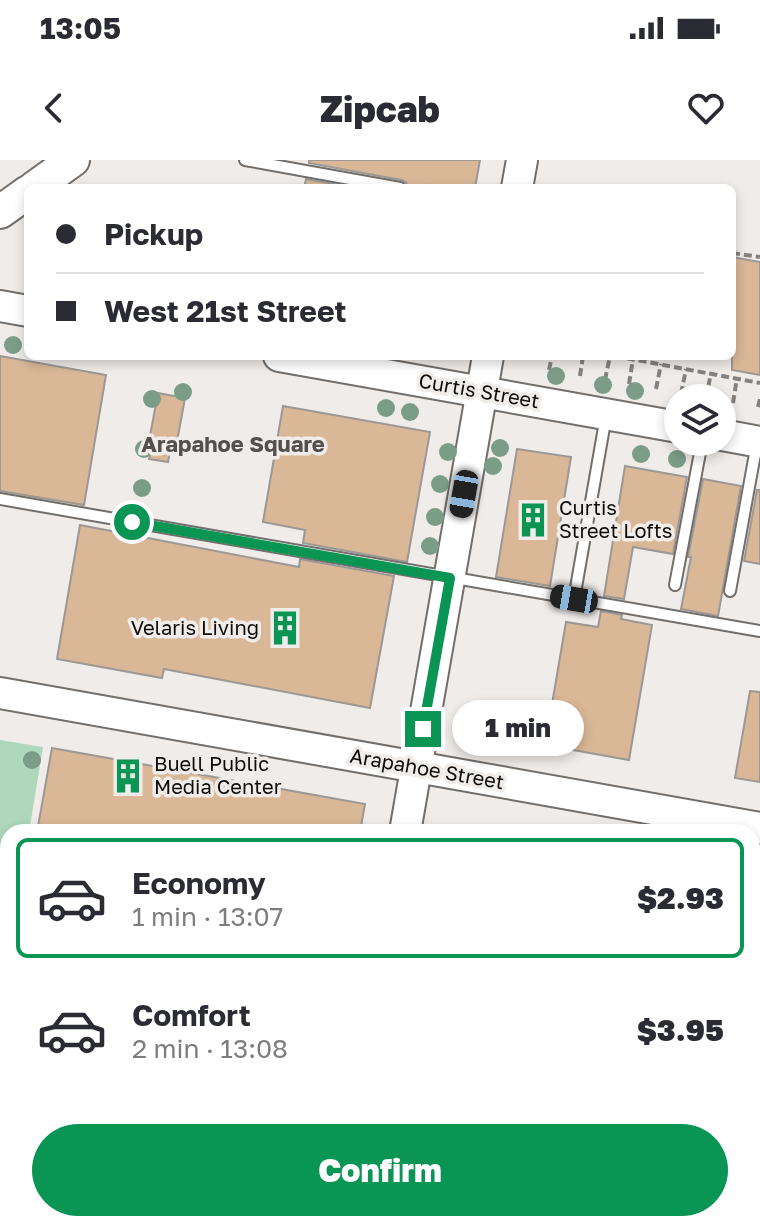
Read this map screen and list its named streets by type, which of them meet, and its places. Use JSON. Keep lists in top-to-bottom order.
{
  "streets": {
    "street": ["Curtis Street", "Arapahoe Street"]
  },
  "districts": ["Arapahoe Square"],
  "places": {
    "building": ["Curtis Street Lofts", "Velaris Living", "Buell Public Media Center"]
  },
  "page": {
    "status": "13:05",
    "header": "Zipcab",
    "banner": ["Pickup", "West 21st Street"],
    "bubble": "1 min",
    "list": [
      {
        "name": "Economy",
        "note": "1 min · 13:07",
        "value": "$2.93"
      },
      {
        "name": "Comfort",
        "note": "2 min · 13:08",
        "value": "$3.95"
      }
    ],
    "buttons": "Confirm"
  }
}
